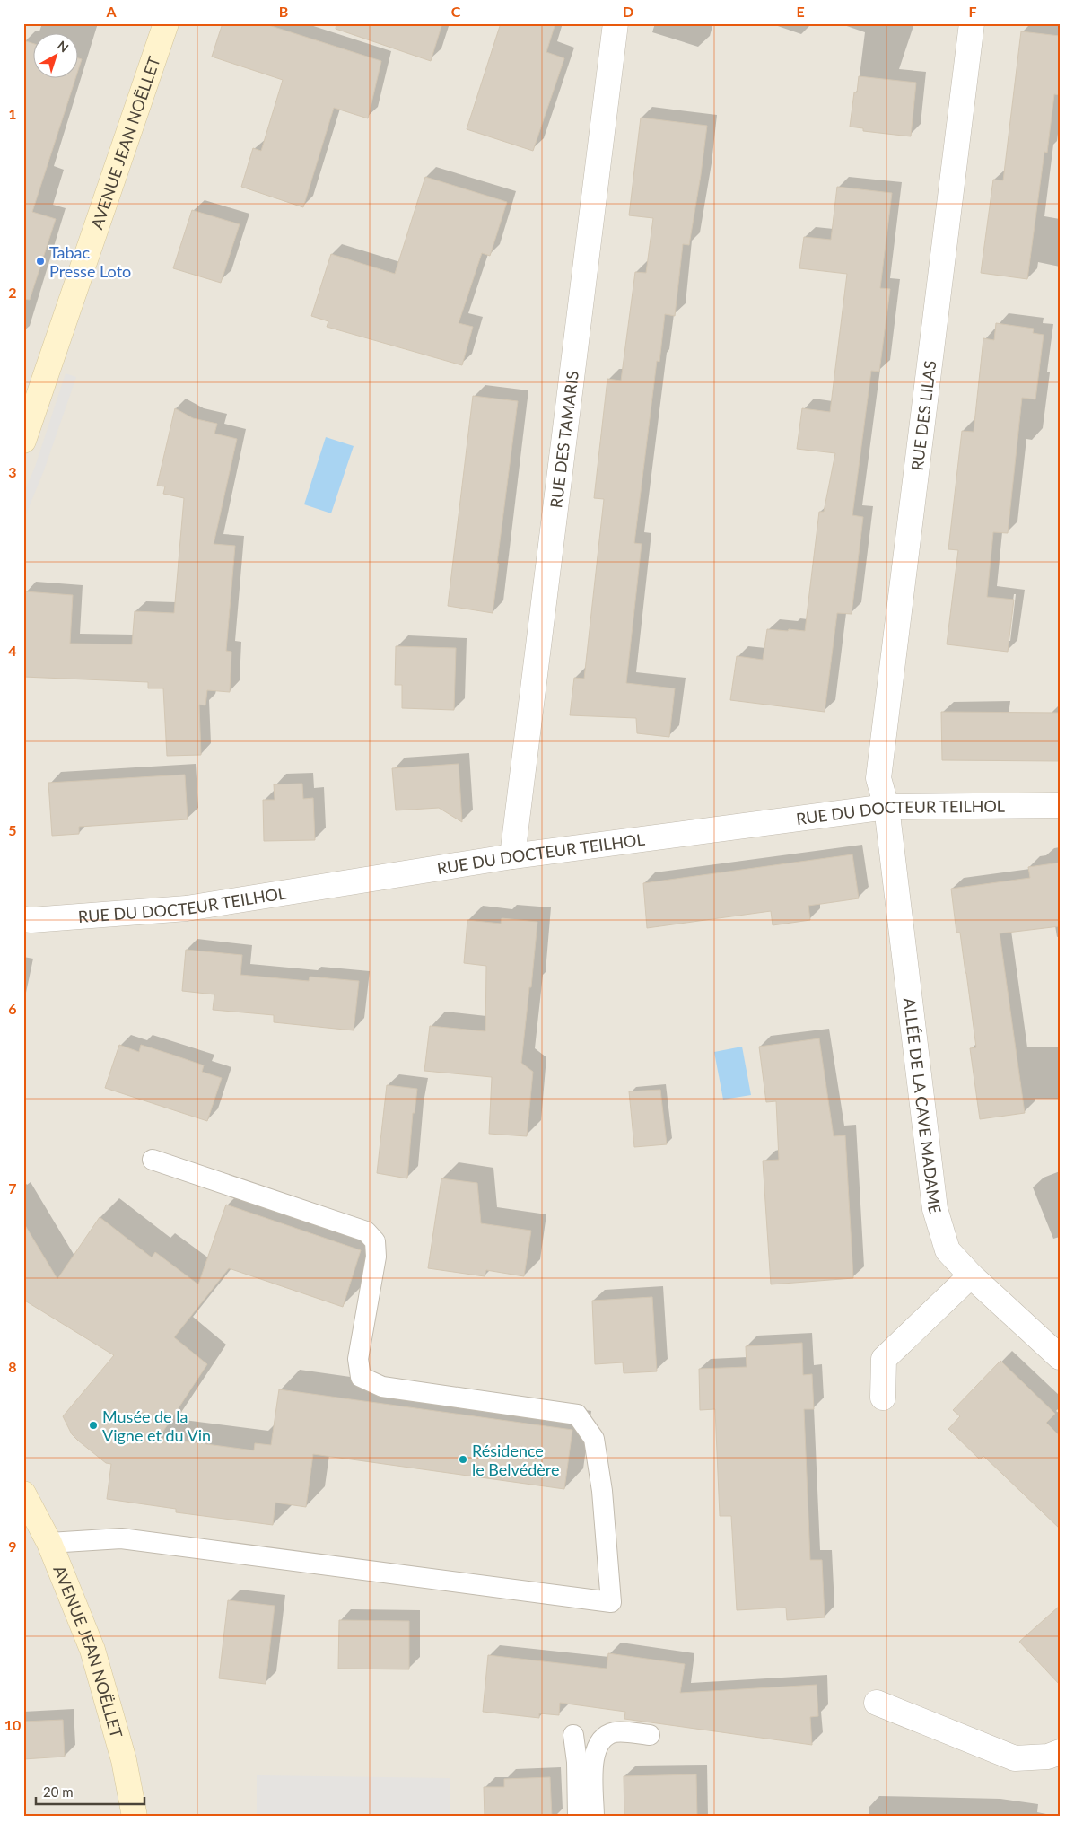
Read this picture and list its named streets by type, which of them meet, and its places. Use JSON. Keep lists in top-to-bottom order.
{
  "streets": {
    "main road": ["AVENUE JEAN NOËLLET"],
    "street": [
      "RUE DES LILAS",
      "RUE DES TAMARIS",
      "RUE DU DOCTEUR TEILHOL",
      "ALLÉE DE LA CAVE MADAME"
    ]
  },
  "crossings": [
    ["RUE DES LILAS", "RUE DU DOCTEUR TEILHOL"],
    ["RUE DES LILAS", "ALLÉE DE LA CAVE MADAME"],
    ["RUE DES TAMARIS", "RUE DU DOCTEUR TEILHOL"],
    ["RUE DU DOCTEUR TEILHOL", "ALLÉE DE LA CAVE MADAME"]
  ],
  "places": ["Tabac Presse Loto", "Musée de la Vigne et du Vin", "Résidence le Belvédère"],
  "scale_bar": "20 m",
  "north": "top right",
  "grid": {
    "columns": [
      "A",
      "B",
      "C",
      "D",
      "E",
      "F"
    ],
    "rows": [
      "1",
      "2",
      "3",
      "4",
      "5",
      "6",
      "7",
      "8",
      "9",
      "10"
    ]
  }
}
